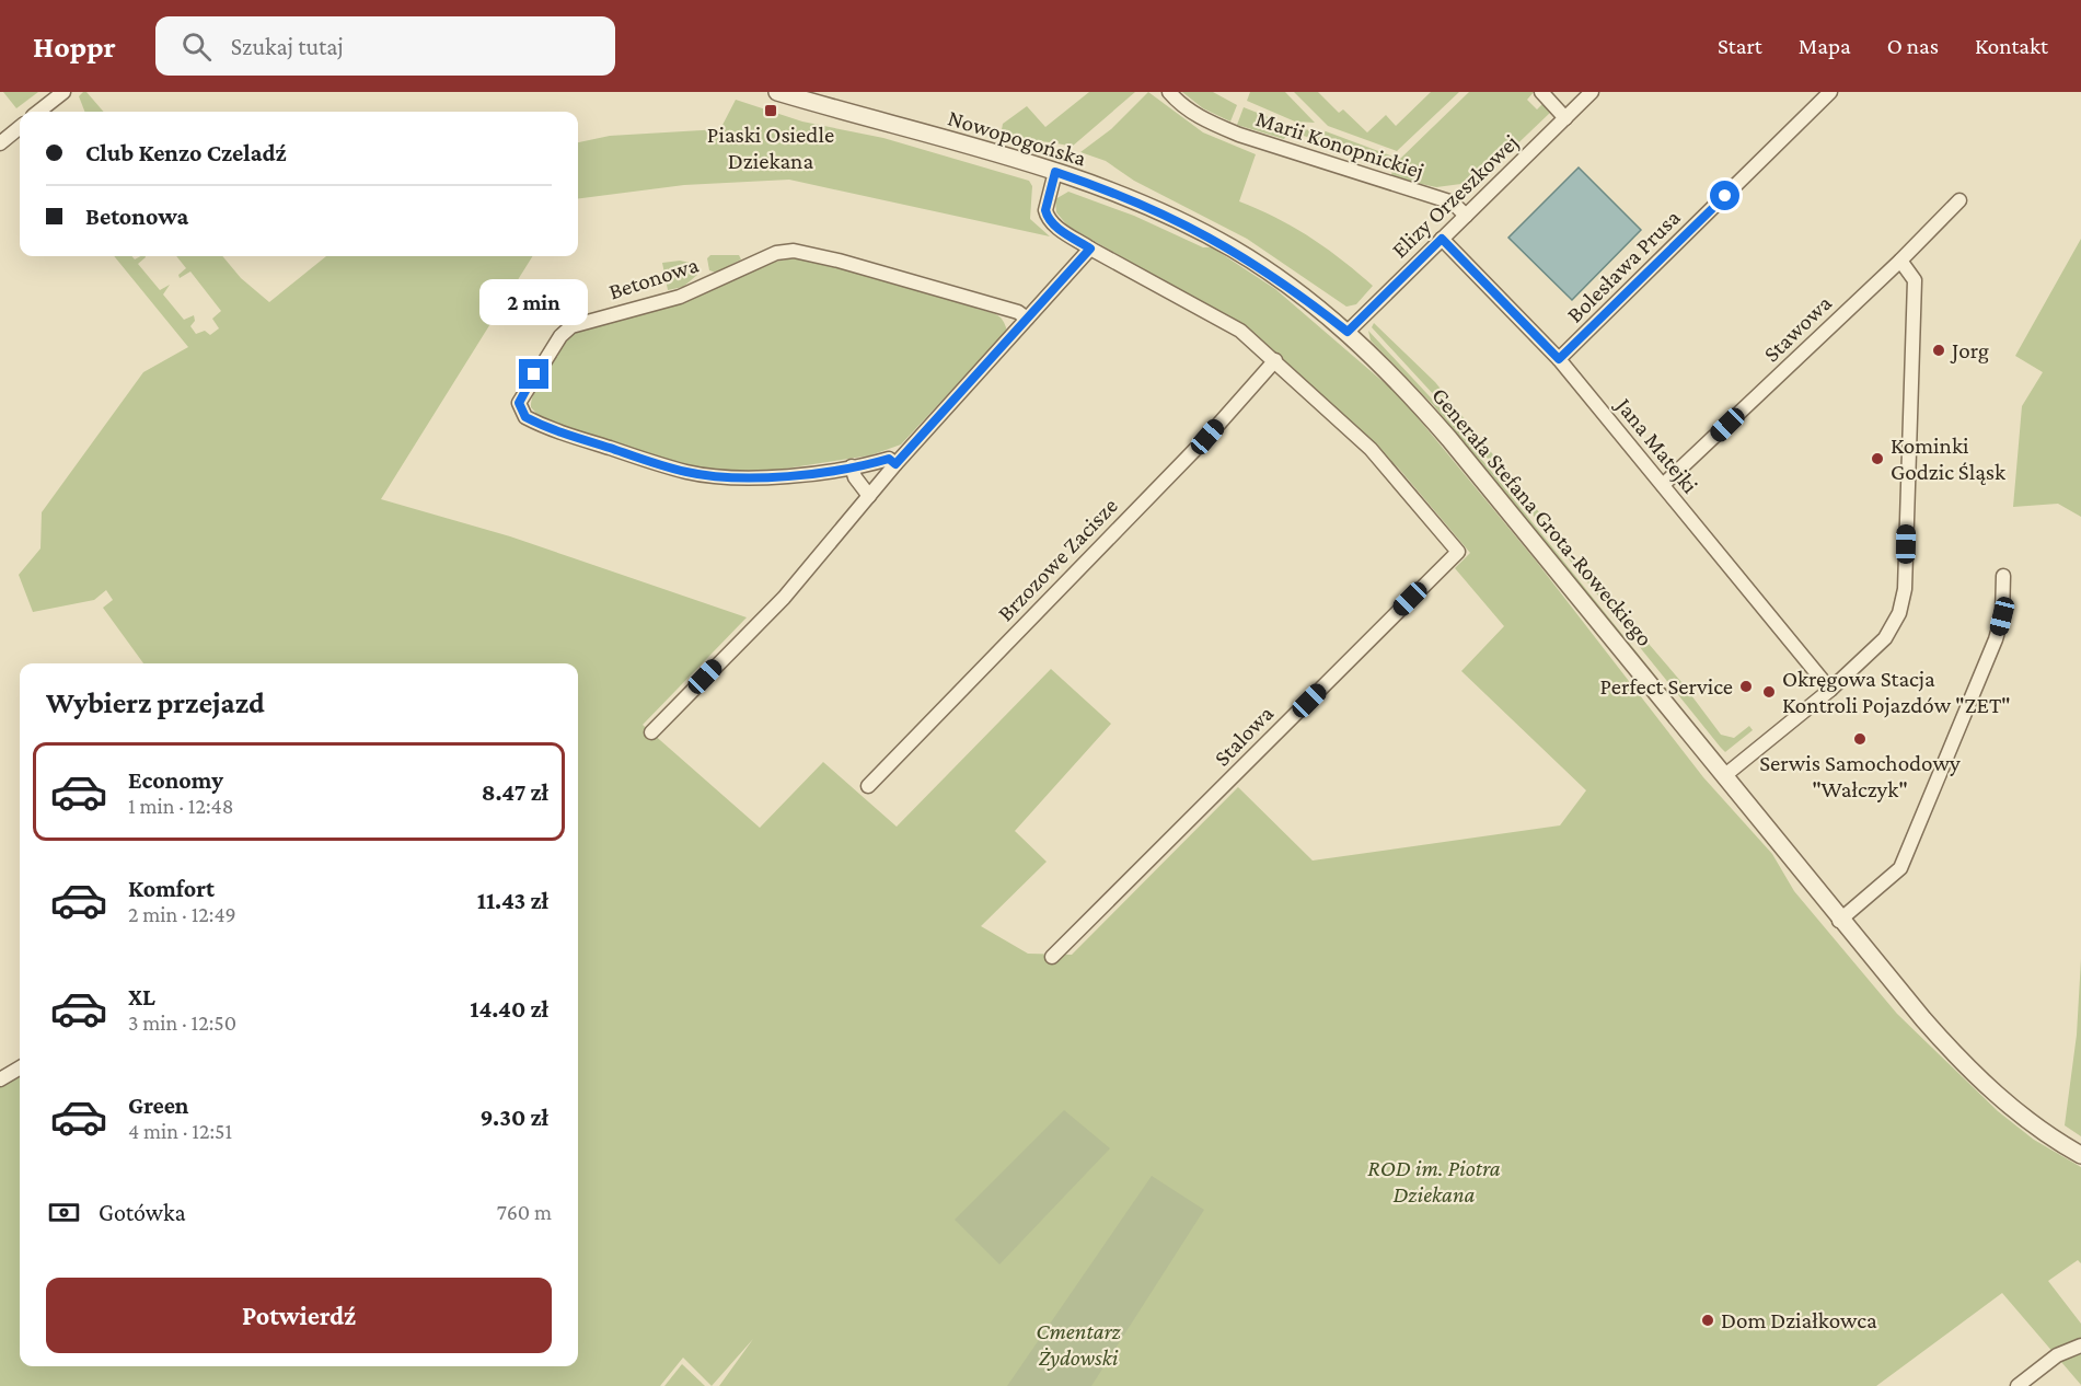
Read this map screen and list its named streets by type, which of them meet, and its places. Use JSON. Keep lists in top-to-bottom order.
{
  "streets": {
    "street": [
      "Nowopogońska",
      "Marii Konopnickiej",
      "Elizy Orzeszkowej",
      "Bolesława Prusa",
      "Betonowa",
      "Stawowa",
      "Jana Matejki",
      "Generała Stefana Grota-Roweckiego",
      "Brzozowe Zacisze",
      "Stalowa"
    ]
  },
  "crossings": [
    ["Nowopogońska", "Generała Stefana Grota-Roweckiego"],
    ["Marii Konopnickiej", "Elizy Orzeszkowej"],
    ["Elizy Orzeszkowej", "Jana Matejki"],
    ["Elizy Orzeszkowej", "Generała Stefana Grota-Roweckiego"],
    ["Bolesława Prusa", "Jana Matejki"],
    ["Stawowa", "Jana Matejki"],
    ["Brzozowe Zacisze", "Stalowa"]
  ],
  "parks": ["ROD im. Piotra Dziekana", "Cmentarz Żydowski"],
  "places": {
    "transit": ["Piaski Osiedle Dziekana"],
    "other": [
      "Jorg",
      "Kominki Godzic Śląsk",
      "Perfect Service",
      "Okręgowa Stacja Kontroli Pojazdów \"ZET\"",
      "Serwis Samochodowy \"Wałczyk\"",
      "Dom Działkowca"
    ]
  },
  "page": {
    "header": "Hoppr",
    "search": "Szukaj tutaj",
    "nav": [
      "Start",
      "Mapa",
      "O nas",
      "Kontakt"
    ],
    "banner": ["Club Kenzo Czeladź", "Betonowa"],
    "bubble": "2 min",
    "heading": "Wybierz przejazd",
    "list": [
      {
        "name": "Economy",
        "note": "1 min · 12:48",
        "value": "8.47 zł"
      },
      {
        "name": "Komfort",
        "note": "2 min · 12:49",
        "value": "11.43 zł"
      },
      {
        "name": "XL",
        "note": "3 min · 12:50",
        "value": "14.40 zł"
      },
      {
        "name": "Green",
        "note": "4 min · 12:51",
        "value": "9.30 zł"
      }
    ],
    "pay": ["Gotówka", "760 m"],
    "buttons": "Potwierdź"
  }
}
